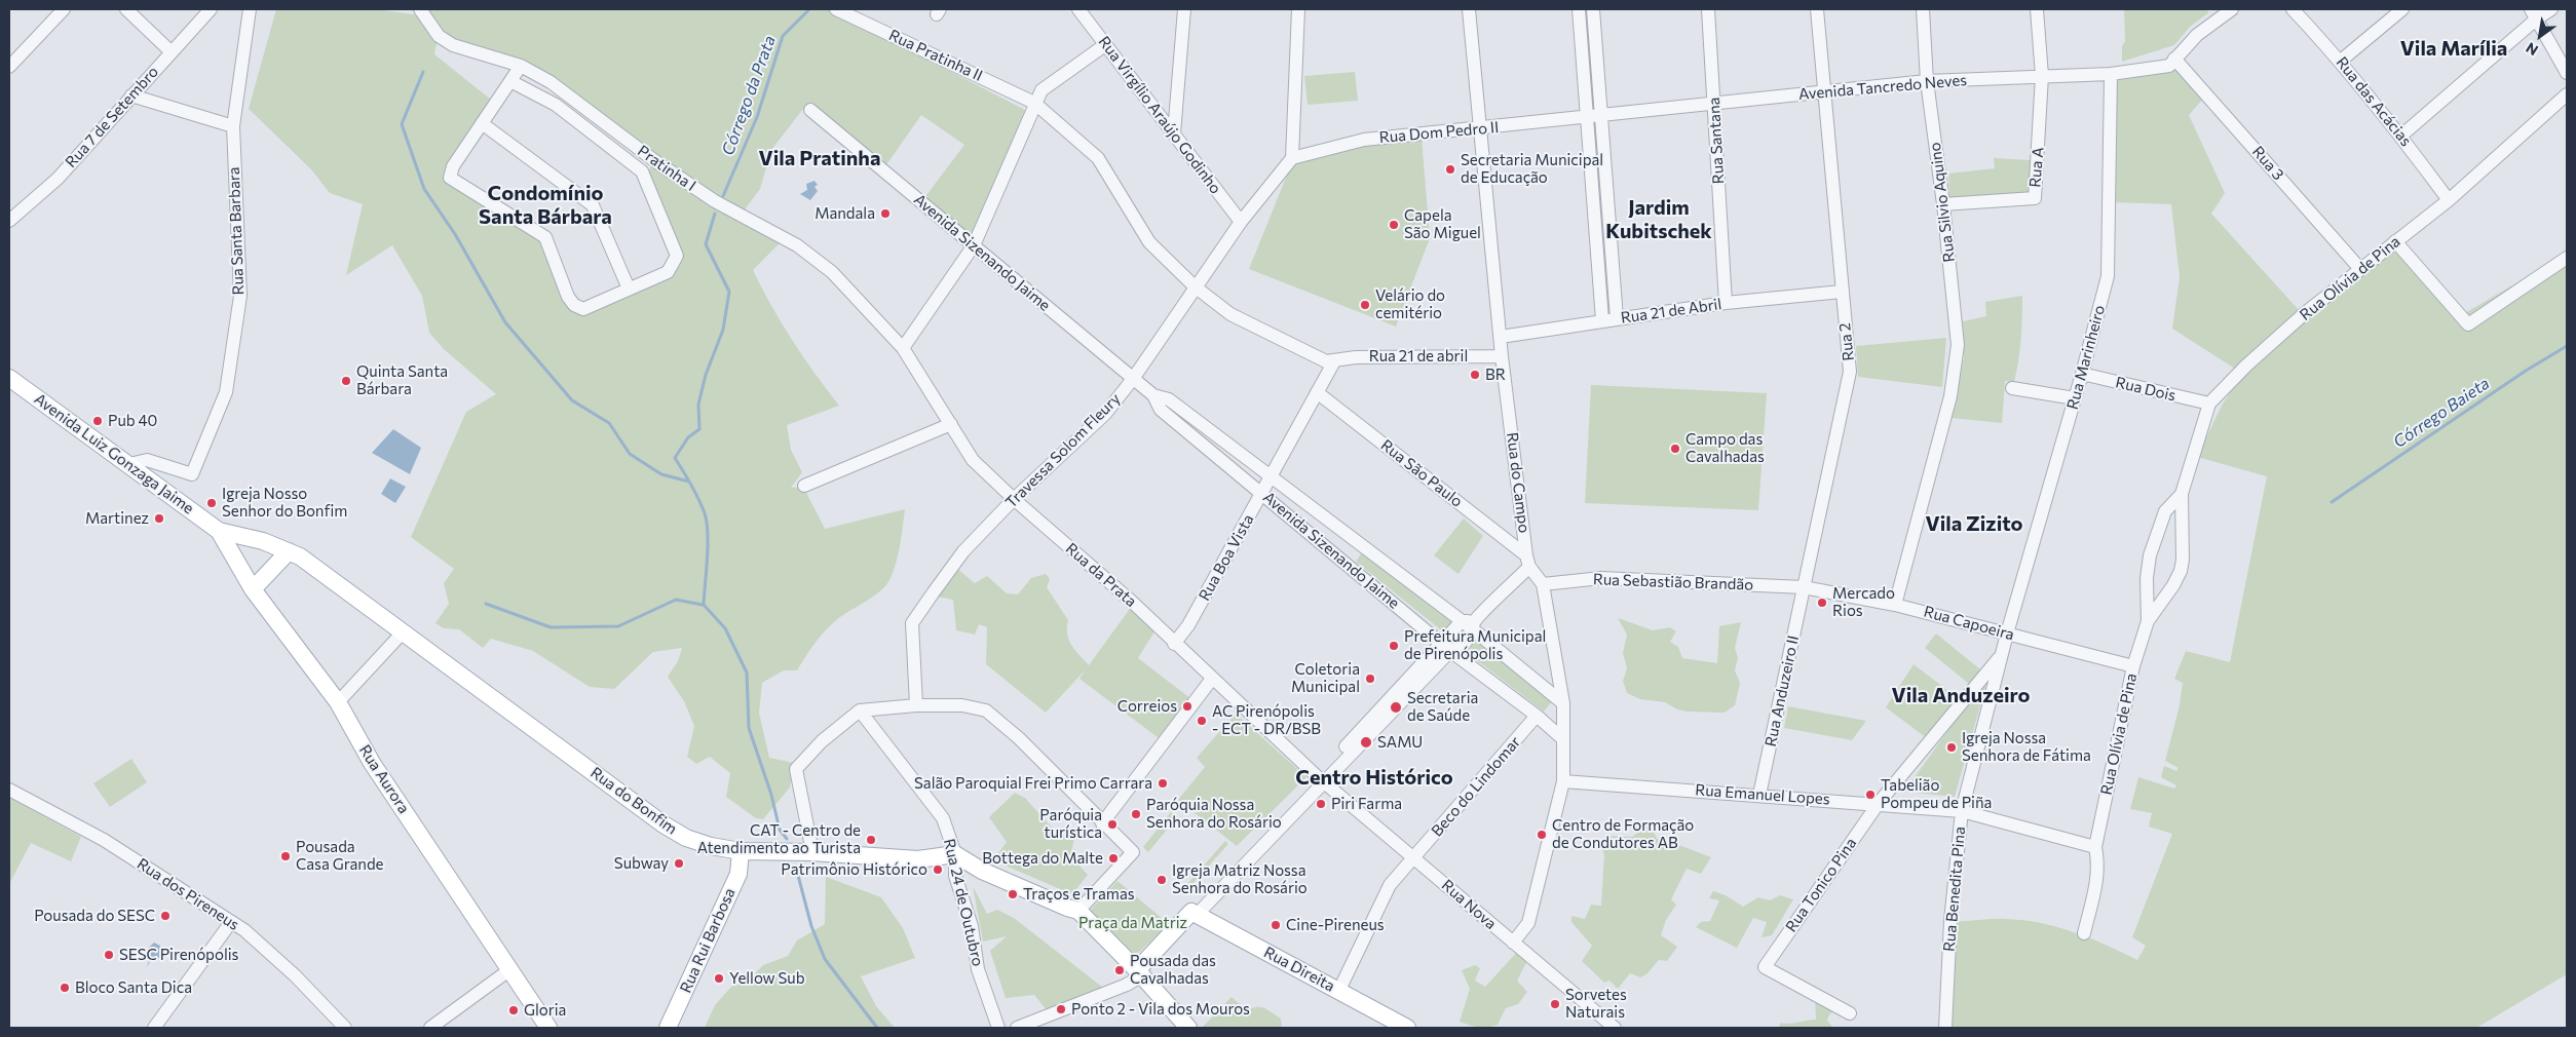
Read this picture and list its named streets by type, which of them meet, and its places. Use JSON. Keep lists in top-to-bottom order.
{
  "streets": {
    "main road": [
      "Avenida Luiz Gonzaga Jaime",
      "Rua Aurora",
      "Rua do Bonfim",
      "Rua Rui Barbosa",
      "Rua Direita"
    ],
    "street": [
      "Rua Pratinha II",
      "Avenida Tancredo Neves",
      "Rua das Acácias",
      "Rua Virgílio Araújo Godinho",
      "Rua 7 de Setembro",
      "Rua Dom Pedro II",
      "Rua Santana",
      "Rua 3",
      "Rua A",
      "Pratinha I",
      "Rua Silvio Aquino",
      "Rua Santa Barbara",
      "Avenida Sizenando Jaime",
      "Rua Olívia de Pina",
      "Rua 21 de Abril",
      "Rua 2",
      "Rua 21 de abril",
      "Rua Marinheiro",
      "Rua Dois",
      "Travessa Solom Fleury",
      "Rua São Paulo",
      "Rua do Campo",
      "Rua Boa Vista",
      "Rua da Prata",
      "Rua Sebastião Brandão",
      "Rua Capoeira",
      "Rua Anduzeiro II",
      "Beco do Lindomar",
      "Rua Emanuel Lopes",
      "Rua Tonico Pina",
      "Rua Benedita Pina",
      "Rua dos Pireneus",
      "Rua 24 de Outubro",
      "Rua Nova"
    ]
  },
  "crossings": [
    ["Rua Pratinha II", "Rua 21 de abril"],
    ["Rua Pratinha II", "Travessa Solom Fleury"],
    ["Rua Pratinha II", "Rua Boa Vista"],
    ["Avenida Tancredo Neves", "Rua Dom Pedro II"],
    ["Avenida Tancredo Neves", "Rua Santana"],
    ["Avenida Tancredo Neves", "Rua 3"],
    ["Avenida Tancredo Neves", "Rua A"],
    ["Avenida Tancredo Neves", "Rua Silvio Aquino"],
    ["Avenida Tancredo Neves", "Rua 2"],
    ["Avenida Tancredo Neves", "Rua Marinheiro"],
    ["Rua das Acácias", "Rua Olívia de Pina"],
    ["Rua Virgílio Araújo Godinho", "Travessa Solom Fleury"],
    ["Rua Dom Pedro II", "Travessa Solom Fleury"],
    ["Rua Dom Pedro II", "Rua do Campo"],
    ["Rua Santana", "Rua 21 de Abril"],
    ["Rua 3", "Rua Olívia de Pina"],
    ["Rua A", "Rua Silvio Aquino"],
    ["Pratinha I", "Rua da Prata"],
    ["Rua Silvio Aquino", "Rua Capoeira"],
    ["Rua Santa Barbara", "Avenida Luiz Gonzaga Jaime"],
    ["Avenida Sizenando Jaime", "Travessa Solom Fleury"],
    ["Avenida Sizenando Jaime", "Rua Boa Vista"],
    ["Avenida Sizenando Jaime", "Beco do Lindomar"],
    ["Rua Olívia de Pina", "Rua Dois"],
    ["Rua Olívia de Pina", "Rua Capoeira"],
    ["Rua Olívia de Pina", "Rua Emanuel Lopes"],
    ["Rua 21 de Abril", "Rua 2"],
    ["Rua 21 de Abril", "Rua do Campo"],
    ["Rua 2", "Rua Sebastião Brandão"],
    ["Rua 2", "Rua Capoeira"],
    ["Rua 2", "Rua Anduzeiro II"],
    ["Rua 21 de abril", "Rua do Campo"],
    ["Rua 21 de abril", "Rua Boa Vista"],
    ["Rua Marinheiro", "Rua Dois"],
    ["Rua Marinheiro", "Rua Capoeira"],
    ["Rua Marinheiro", "Rua Benedita Pina"],
    ["Travessa Solom Fleury", "Rua da Prata"],
    ["Avenida Luiz Gonzaga Jaime", "Rua Aurora"],
    ["Avenida Luiz Gonzaga Jaime", "Rua do Bonfim"],
    ["Rua São Paulo", "Rua do Campo"],
    ["Rua São Paulo", "Rua Boa Vista"],
    ["Rua Boa Vista", "Rua da Prata"],
    ["Rua da Prata", "Rua Nova"],
    ["Rua Sebastião Brandão", "Rua Capoeira"],
    ["Rua Sebastião Brandão", "Rua Anduzeiro II"],
    ["Rua Capoeira", "Rua Anduzeiro II"],
    ["Rua Capoeira", "Rua Benedita Pina"],
    ["Rua Anduzeiro II", "Rua Emanuel Lopes"],
    ["Rua Aurora", "Rua do Bonfim"],
    ["Beco do Lindomar", "Rua Nova"],
    ["Beco do Lindomar", "Rua Direita"],
    ["Rua Emanuel Lopes", "Rua Tonico Pina"],
    ["Rua Emanuel Lopes", "Rua Benedita Pina"],
    ["Rua do Bonfim", "Rua 24 de Outubro"],
    ["Rua do Bonfim", "Rua Rui Barbosa"],
    ["Rua Tonico Pina", "Rua Benedita Pina"]
  ],
  "districts": [
    "Vila Marília",
    "Vila Pratinha",
    "Condomínio Santa Bárbara",
    "Jardim Kubitschek",
    "Vila Zizito",
    "Vila Anduzeiro",
    "Centro Histórico"
  ],
  "water": ["Córrego da Prata", "Córrego Baieta"],
  "parks": ["Praça da Matriz"],
  "places": [
    "Secretaria Municipal de Educação",
    "Mandala",
    "Capela São Miguel",
    "Velário do cemitério",
    "BR",
    "Quinta Santa Bárbara",
    "Pub 40",
    "Campo das Cavalhadas",
    "Igreja Nosso Senhor do Bonfim",
    "Martinez",
    "Mercado Rios",
    "Prefeitura Municipal de Pirenópolis",
    "Coletoria Municipal",
    "Correios",
    "Secretaria de Saúde",
    "AC Pirenópolis - ECT - DR/BSB",
    "SAMU",
    "Igreja Nossa Senhora de Fátima",
    "Salão Paroquial Frei Primo Carrara",
    "Tabelião Pompeu de Piña",
    "Piri Farma",
    "Paróquia Nossa Senhora do Rosário",
    "Paróquia turística",
    "Centro de Formação de Condutores AB",
    "CAT - Centro de Atendimento ao Turista",
    "Pousada Casa Grande",
    "Bottega do Malte",
    "Subway",
    "Patrimônio Histórico",
    "Igreja Matriz Nossa Senhora do Rosário",
    "Traços e Tramas",
    "Pousada do SESC",
    "Cine-Pireneus",
    "SESC Pirenópolis",
    "Pousada das Cavalhadas",
    "Yellow Sub",
    "Bloco Santa Dica",
    "Sorvetes Naturais",
    "Ponto 2 - Vila dos Mouros",
    "Gloria"
  ],
  "north": "bottom left"
}
